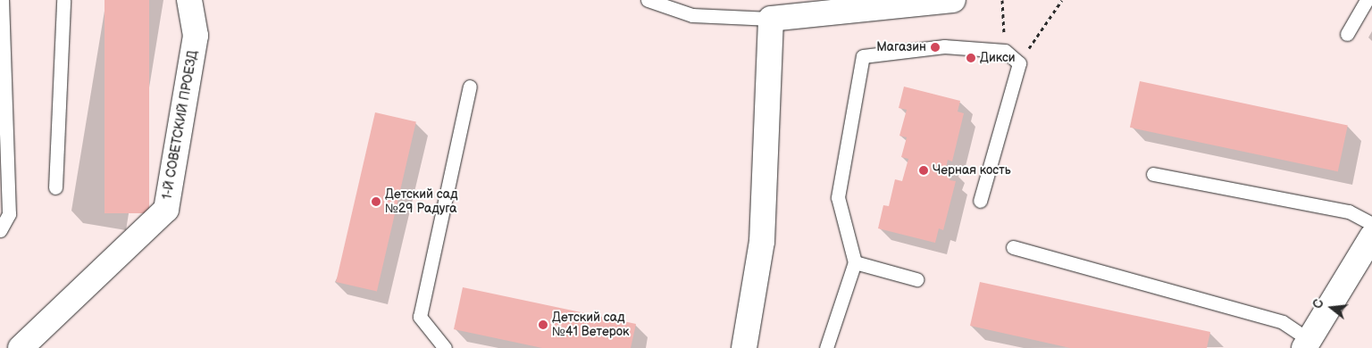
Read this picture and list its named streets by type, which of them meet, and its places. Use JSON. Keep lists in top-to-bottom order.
{
  "streets": {
    "street": ["1-Й СОВЕТСКИЙ ПРОЕЗД"]
  },
  "places": [
    "Магазин",
    "Дикси",
    "Черная кость",
    "Детский сад №29 Радуга",
    "Детский сад №41 Ветерок"
  ],
  "north": "left"
}
